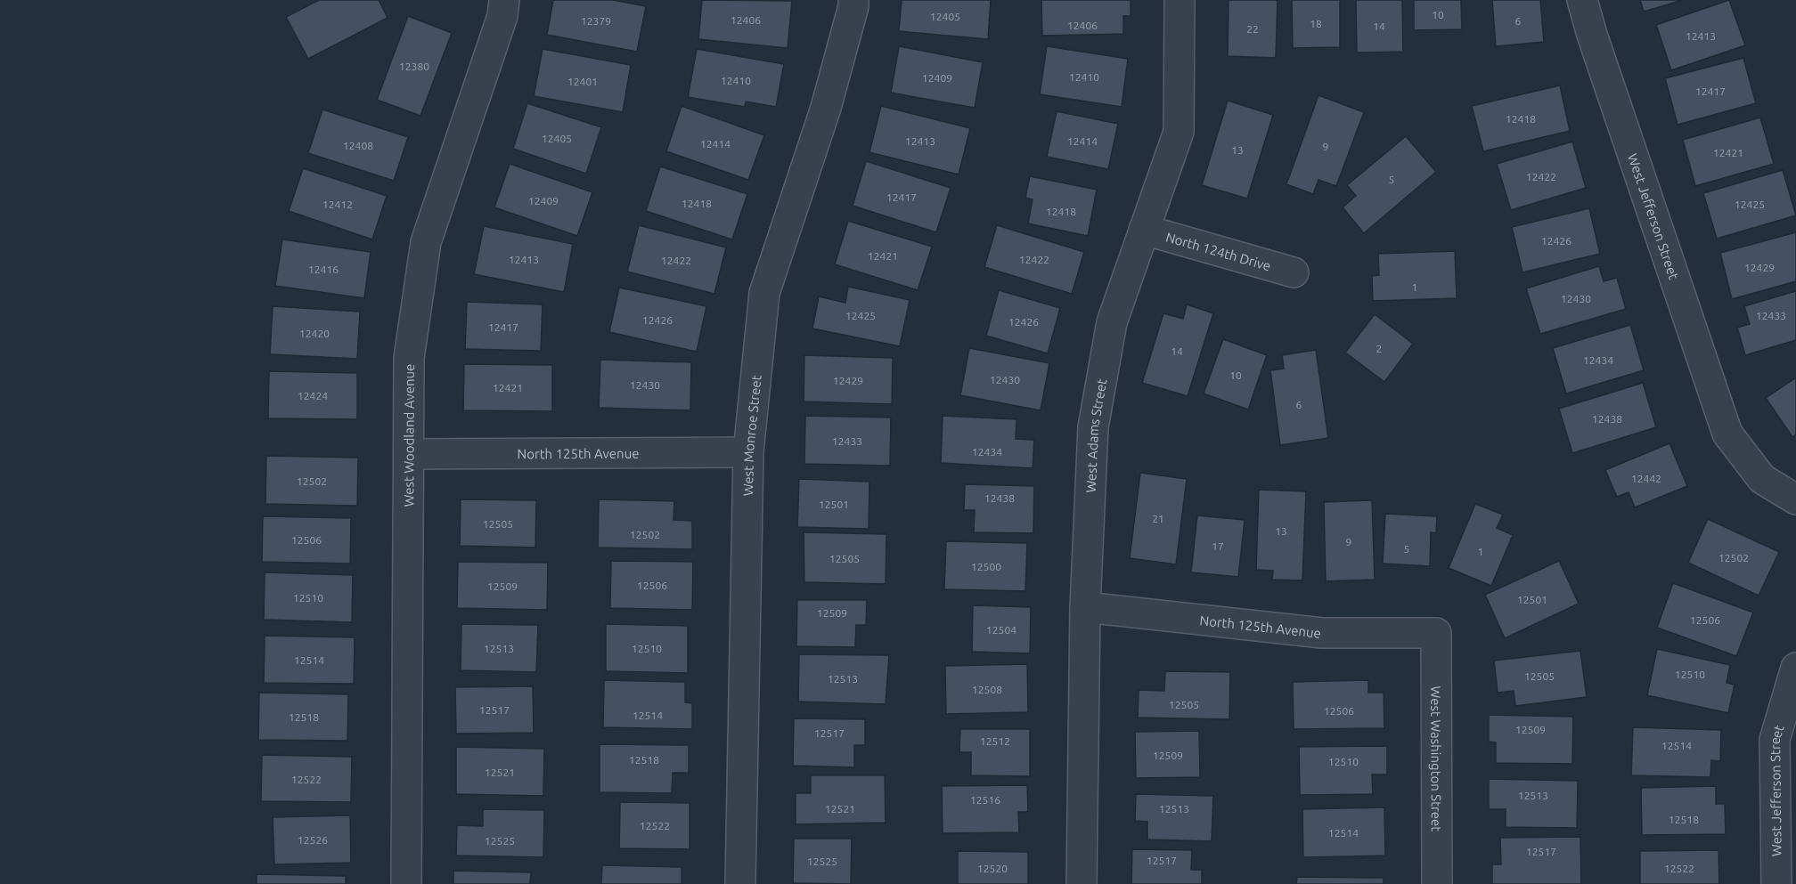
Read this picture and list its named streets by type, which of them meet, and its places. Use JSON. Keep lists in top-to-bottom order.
{
  "streets": {
    "street": [
      "West Jefferson Street",
      "North 124th Drive",
      "West Woodland Avenue",
      "West Monroe Street",
      "West Adams Street",
      "North 125th Avenue",
      "West Washington Street"
    ]
  },
  "crossings": [
    ["North 124th Drive", "West Adams Street"],
    ["West Woodland Avenue", "North 125th Avenue"],
    ["West Monroe Street", "North 125th Avenue"],
    ["West Adams Street", "North 125th Avenue"],
    ["North 125th Avenue", "West Washington Street"]
  ],
  "house_numbers": [
    "10",
    "12405",
    "12406",
    "12379",
    "6",
    "18",
    "12406",
    "14",
    "22",
    "12413",
    "12380",
    "12410",
    "12409",
    "12410",
    "12401",
    "12417",
    "12418",
    "12405",
    "12413",
    "12414",
    "12414",
    "12408",
    "9",
    "13",
    "12421",
    "12422",
    "5",
    "12417",
    "12409",
    "12418",
    "12412",
    "12425",
    "12418",
    "12426",
    "12421",
    "12413",
    "12422",
    "12422",
    "12429",
    "12416",
    "1",
    "12430",
    "12425",
    "12433",
    "12426",
    "12426",
    "12417",
    "12420",
    "2",
    "14",
    "12434",
    "10",
    "12430",
    "12429",
    "12430",
    "12421",
    "12424",
    "6",
    "12438",
    "12433",
    "12434",
    "12442",
    "12502",
    "12438",
    "12501",
    "21",
    "12505",
    "13",
    "12502",
    "12506",
    "9",
    "17",
    "5",
    "1",
    "12502",
    "12505",
    "12500",
    "12506",
    "12509",
    "12510",
    "12501",
    "12509",
    "12506",
    "12504",
    "12513",
    "12510",
    "12514",
    "12510",
    "12505",
    "12513",
    "12508",
    "12505",
    "12517",
    "12506",
    "12514",
    "12518",
    "12509",
    "12517",
    "12512",
    "12514",
    "12509",
    "12518",
    "12510",
    "12521",
    "12522",
    "12513",
    "12516",
    "12521",
    "12513",
    "12518",
    "12522",
    "12514",
    "12526",
    "12525",
    "12517",
    "12517",
    "12525",
    "12520",
    "12522"
  ]
}
